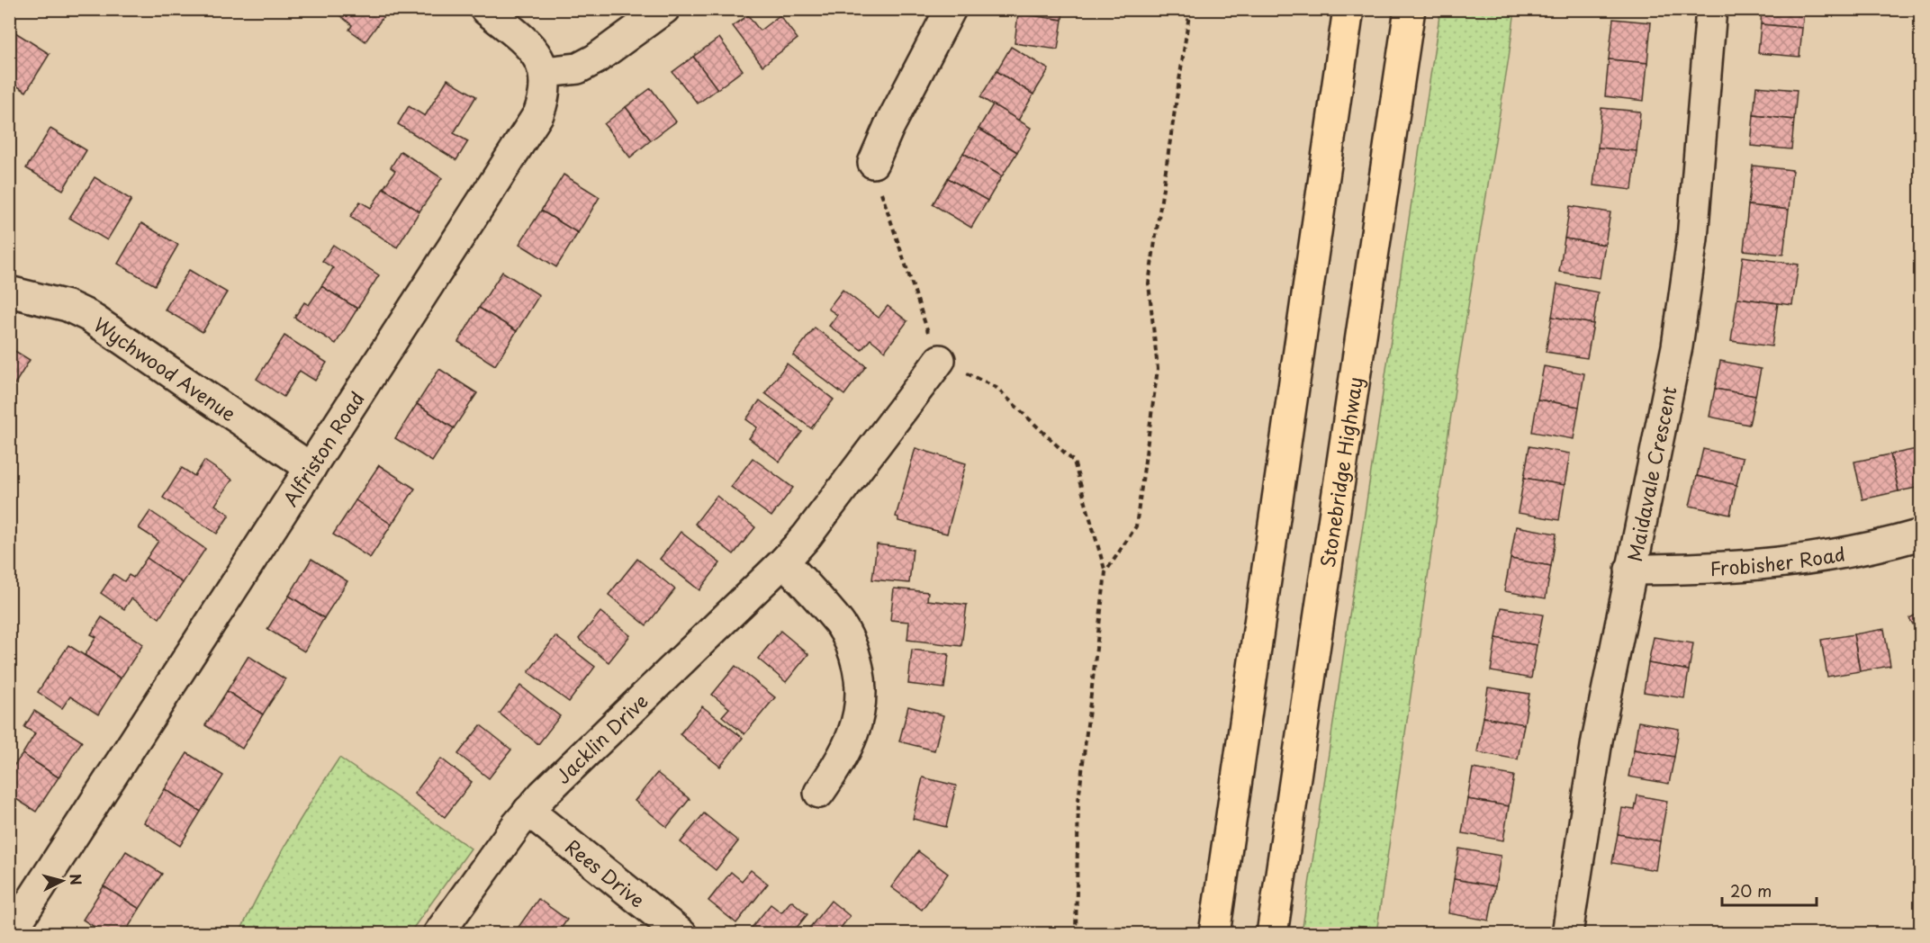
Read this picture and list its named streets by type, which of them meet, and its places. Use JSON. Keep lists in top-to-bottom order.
{
  "streets": {
    "highway": ["Stonebridge Highway"],
    "street": [
      "Wychwood Avenue",
      "Alfriston Road",
      "Maidavale Crescent",
      "Frobisher Road",
      "Jacklin Drive",
      "Rees Drive"
    ]
  },
  "crossings": [
    ["Wychwood Avenue", "Alfriston Road"],
    ["Maidavale Crescent", "Frobisher Road"],
    ["Jacklin Drive", "Rees Drive"]
  ],
  "scale_bar": "20 m",
  "north": "right"
}
